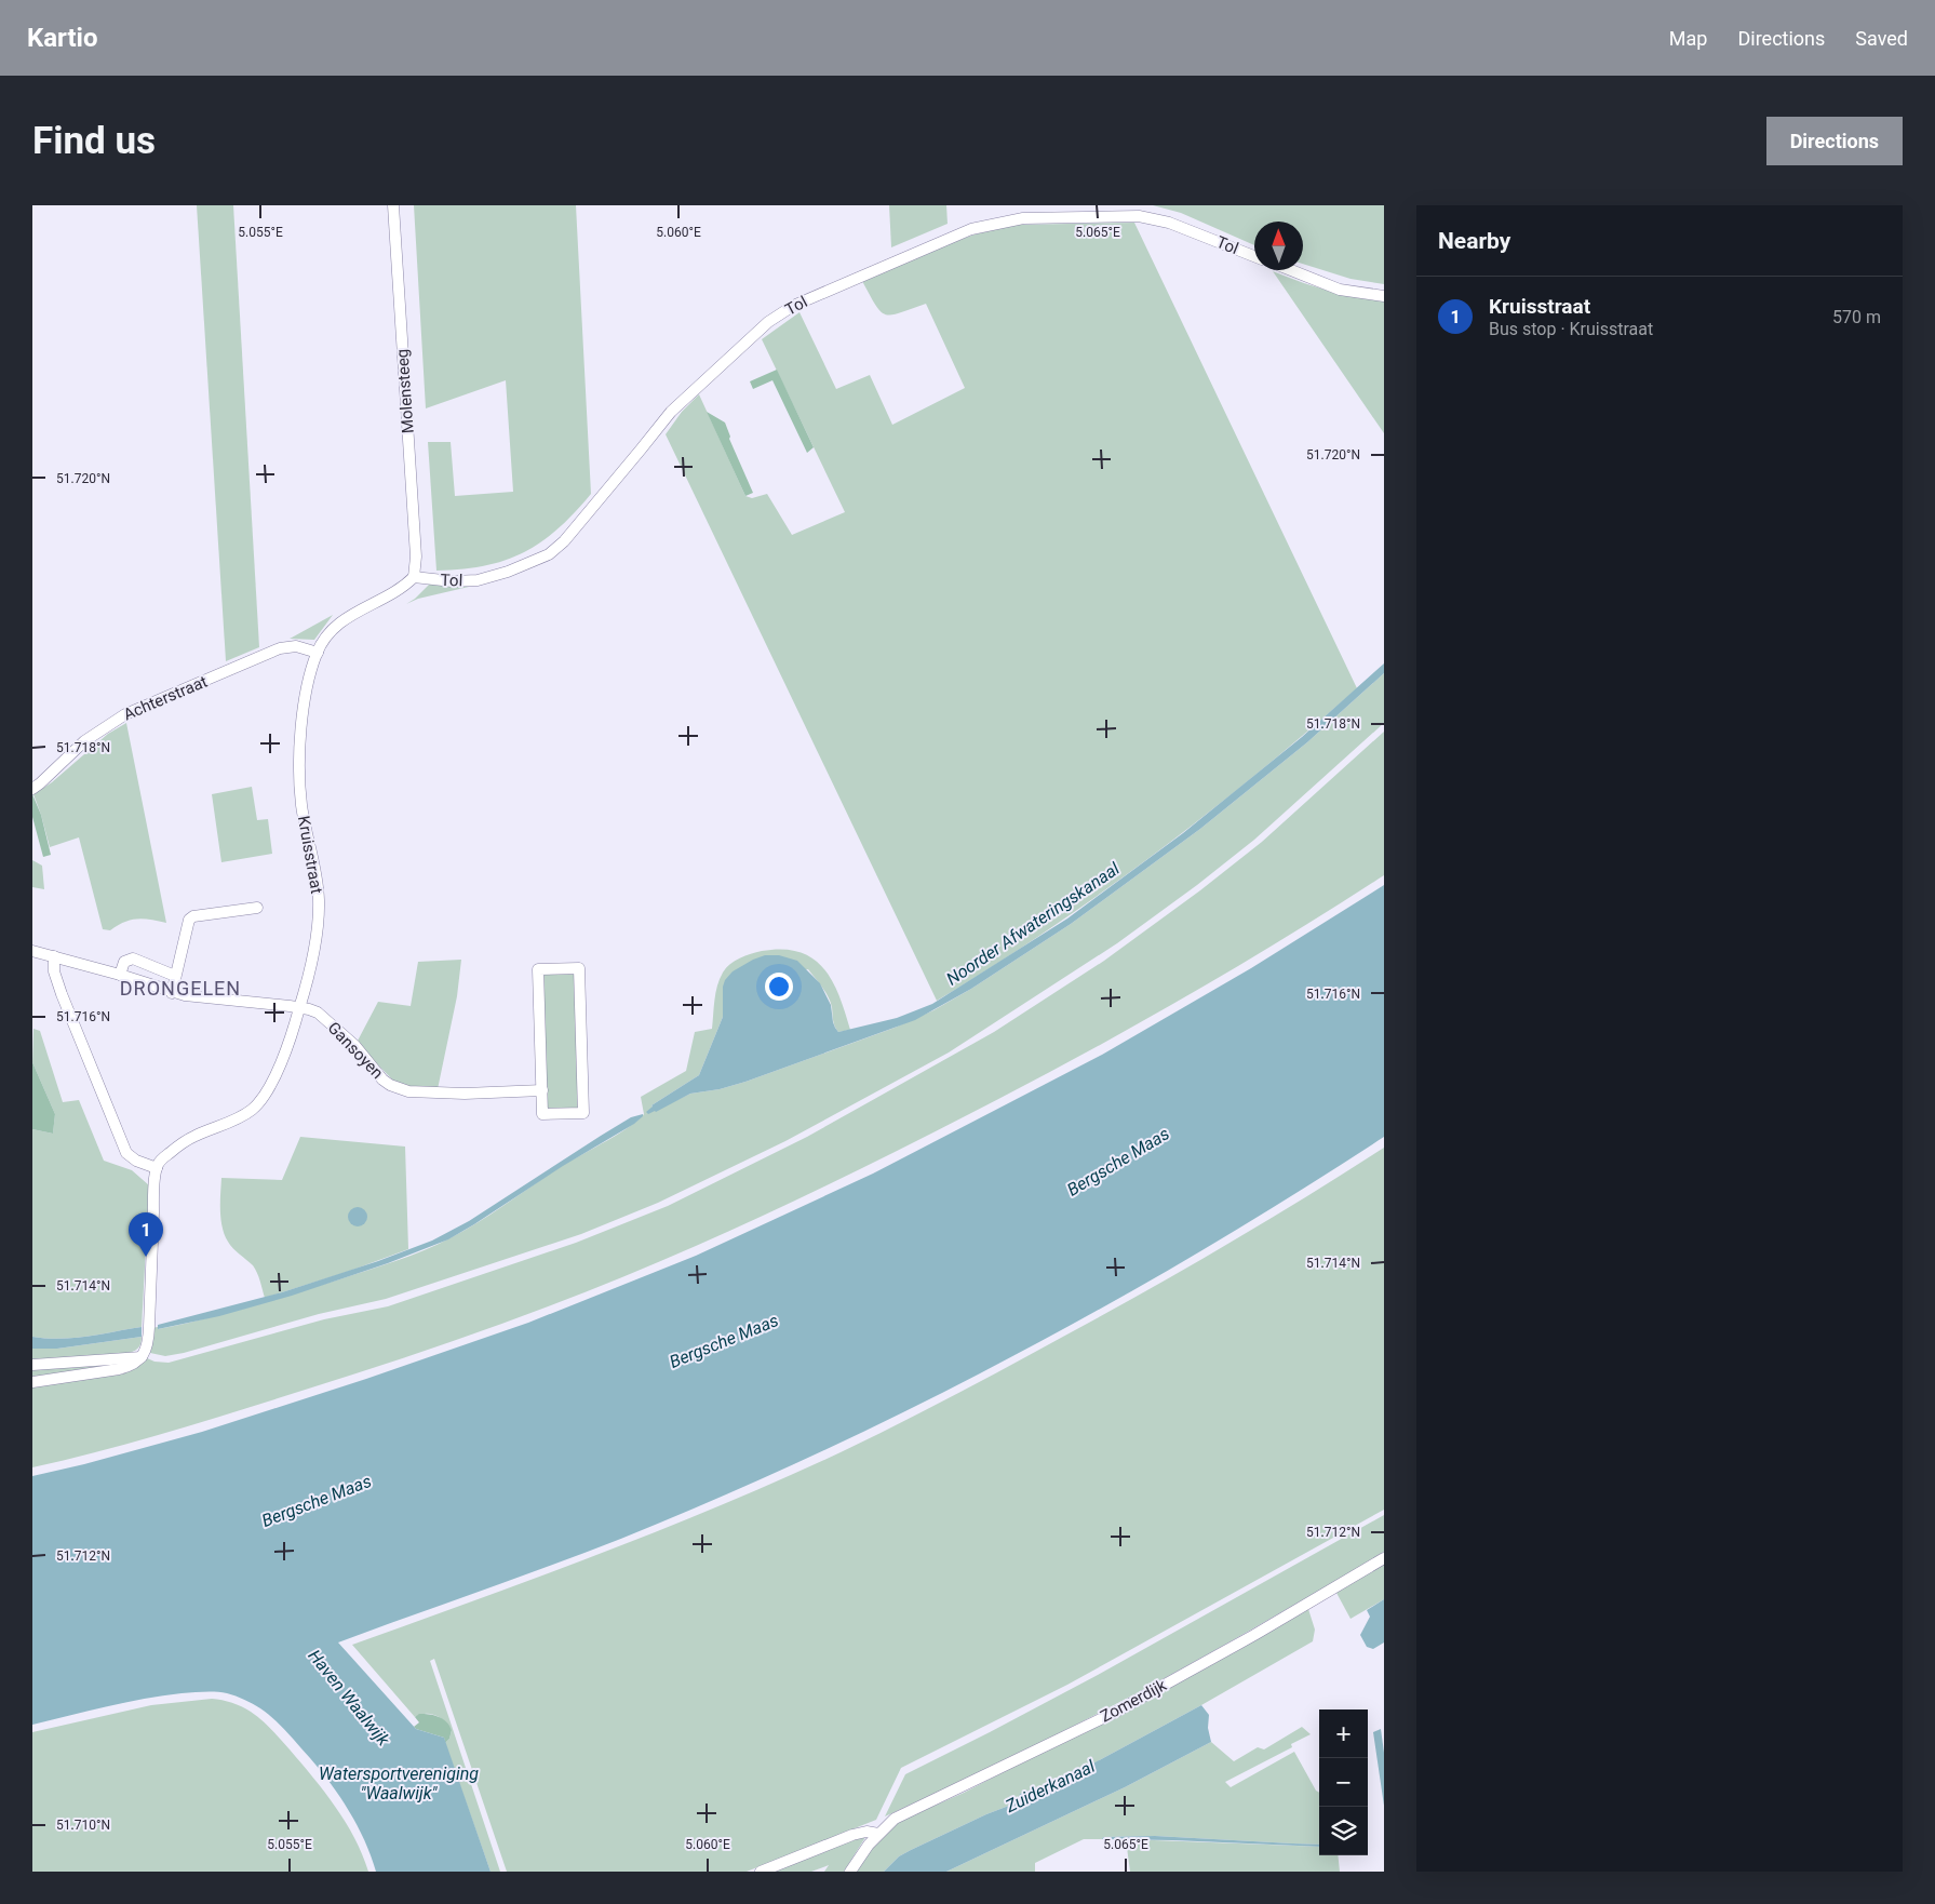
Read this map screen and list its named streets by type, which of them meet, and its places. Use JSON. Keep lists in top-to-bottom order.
{
  "streets": {
    "street": [
      "Tol",
      "Molensteeg",
      "Achterstraat",
      "Kruisstraat",
      "Gansoyen",
      "Zomerdijk"
    ]
  },
  "crossings": [
    ["Tol", "Molensteeg"],
    ["Tol", "Kruisstraat"],
    ["Molensteeg", "Kruisstraat"],
    ["Achterstraat", "Kruisstraat"],
    ["Kruisstraat", "Gansoyen"]
  ],
  "districts": ["DRONGELEN"],
  "water": [
    "Noorder Afwateringskanaal",
    "Bergsche Maas",
    "Haven Waalwijk",
    "Watersportvereniging \"Waalwijk\"",
    "Zuiderkanaal"
  ],
  "north": "top",
  "page": {
    "header": "Kartio",
    "nav": ["Map", "Directions", "Saved"],
    "buttons": "Directions",
    "title": "Find us",
    "heading": "Nearby",
    "list": [
      {
        "mark": "1",
        "name": "Kruisstraat",
        "note": "Bus stop · Kruisstraat",
        "value": "570 m"
      }
    ],
    "pins": "1",
    "map_buttons": ["+", "−"]
  },
  "coordinates": [
    "5.055°E",
    "5.060°E",
    "5.065°E",
    "51.720°N",
    "51.718°N",
    "51.716°N",
    "51.714°N",
    "51.712°N",
    "51.710°N"
  ]
}
